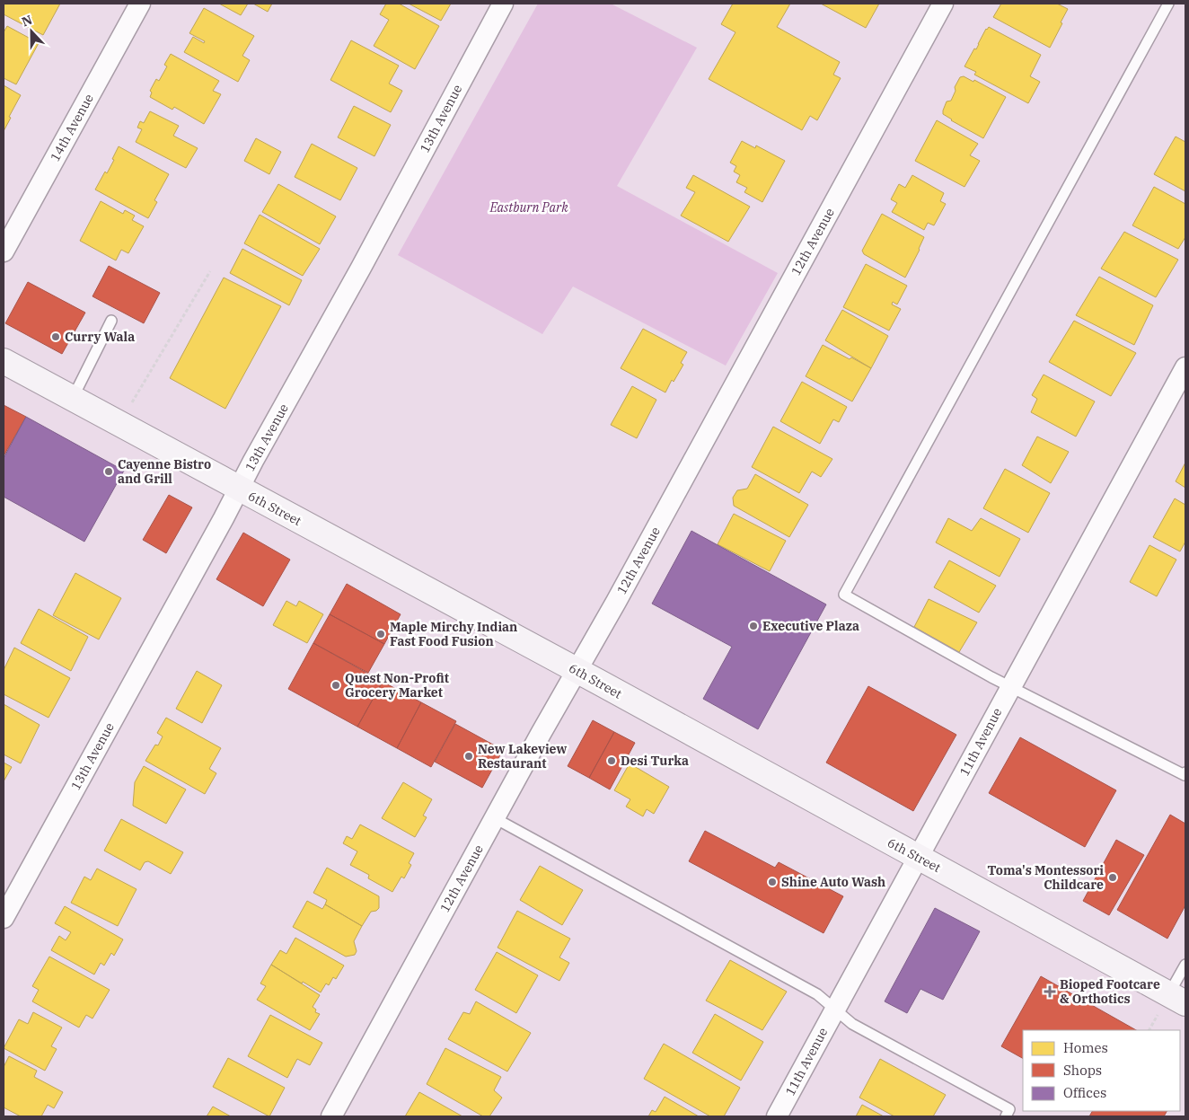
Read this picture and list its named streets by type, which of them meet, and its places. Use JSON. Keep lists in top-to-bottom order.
{
  "streets": {
    "street": [
      "13th Avenue",
      "14th Avenue",
      "12th Avenue",
      "6th Street",
      "11th Avenue"
    ]
  },
  "crossings": [
    ["13th Avenue", "6th Street"],
    ["12th Avenue", "6th Street"],
    ["6th Street", "11th Avenue"]
  ],
  "parks": ["Eastburn Park"],
  "places": {
    "other": [
      "Curry Wala",
      "Cayenne Bistro and Grill",
      "Executive Plaza",
      "Maple Mirchy Indian Fast Food Fusion",
      "Quest Non-Profit Grocery Market",
      "New Lakeview Restaurant",
      "Desi Turka",
      "Toma's Montessori Childcare",
      "Shine Auto Wash"
    ],
    "health": ["Bioped Footcare & Orthotics"]
  },
  "legend": ["Homes", "Shops", "Offices"],
  "north": "top"
}
